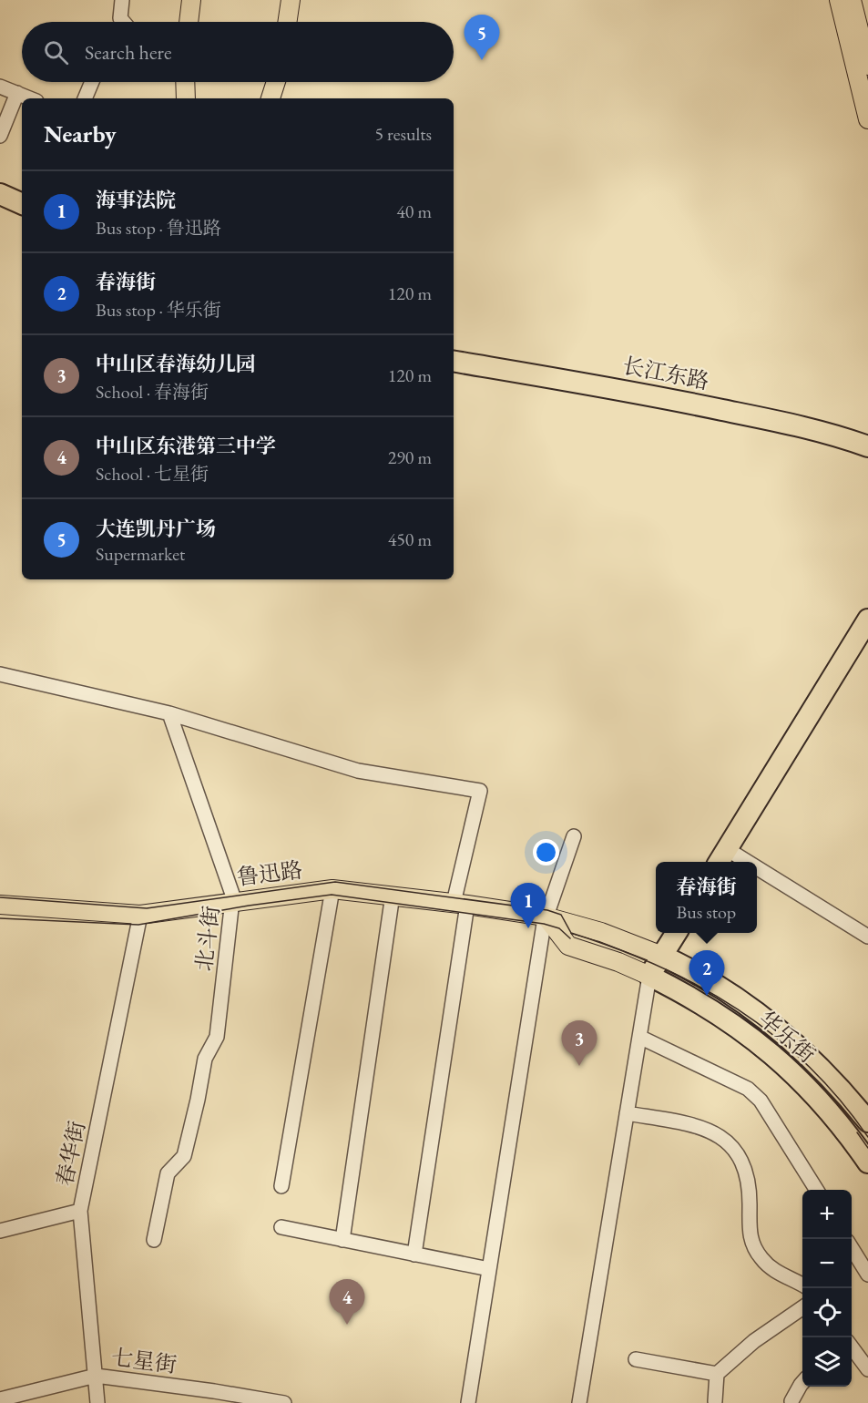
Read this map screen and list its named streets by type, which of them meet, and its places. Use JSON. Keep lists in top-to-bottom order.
{
  "streets": {
    "highway": ["长江东路", "华乐街"],
    "main road": ["鲁迅路"],
    "street": ["北斗街", "春华街", "七星街"]
  },
  "crossings": [
    ["鲁迅路", "北斗街"],
    ["鲁迅路", "华乐街"],
    ["鲁迅路", "春华街"],
    ["春华街", "七星街"]
  ],
  "page": {
    "pins": [
      "5",
      "1",
      "2",
      "3",
      "4"
    ],
    "search": "Search here",
    "heading": ["Nearby", "5 results"],
    "list": [
      {
        "mark": "1",
        "name": "海事法院",
        "note": "Bus stop · 鲁迅路",
        "value": "40 m"
      },
      {
        "mark": "2",
        "name": "春海街",
        "note": "Bus stop · 华乐街",
        "value": "120 m"
      },
      {
        "mark": "3",
        "name": "中山区春海幼儿园",
        "note": "School · 春海街",
        "value": "120 m"
      },
      {
        "mark": "4",
        "name": "中山区东港第三中学",
        "note": "School · 七星街",
        "value": "290 m"
      },
      {
        "mark": "5",
        "name": "大连凯丹广场",
        "note": "Supermarket",
        "value": "450 m"
      }
    ],
    "popup": ["春海街", "Bus stop"],
    "map_buttons": ["+", "−"]
  }
}
